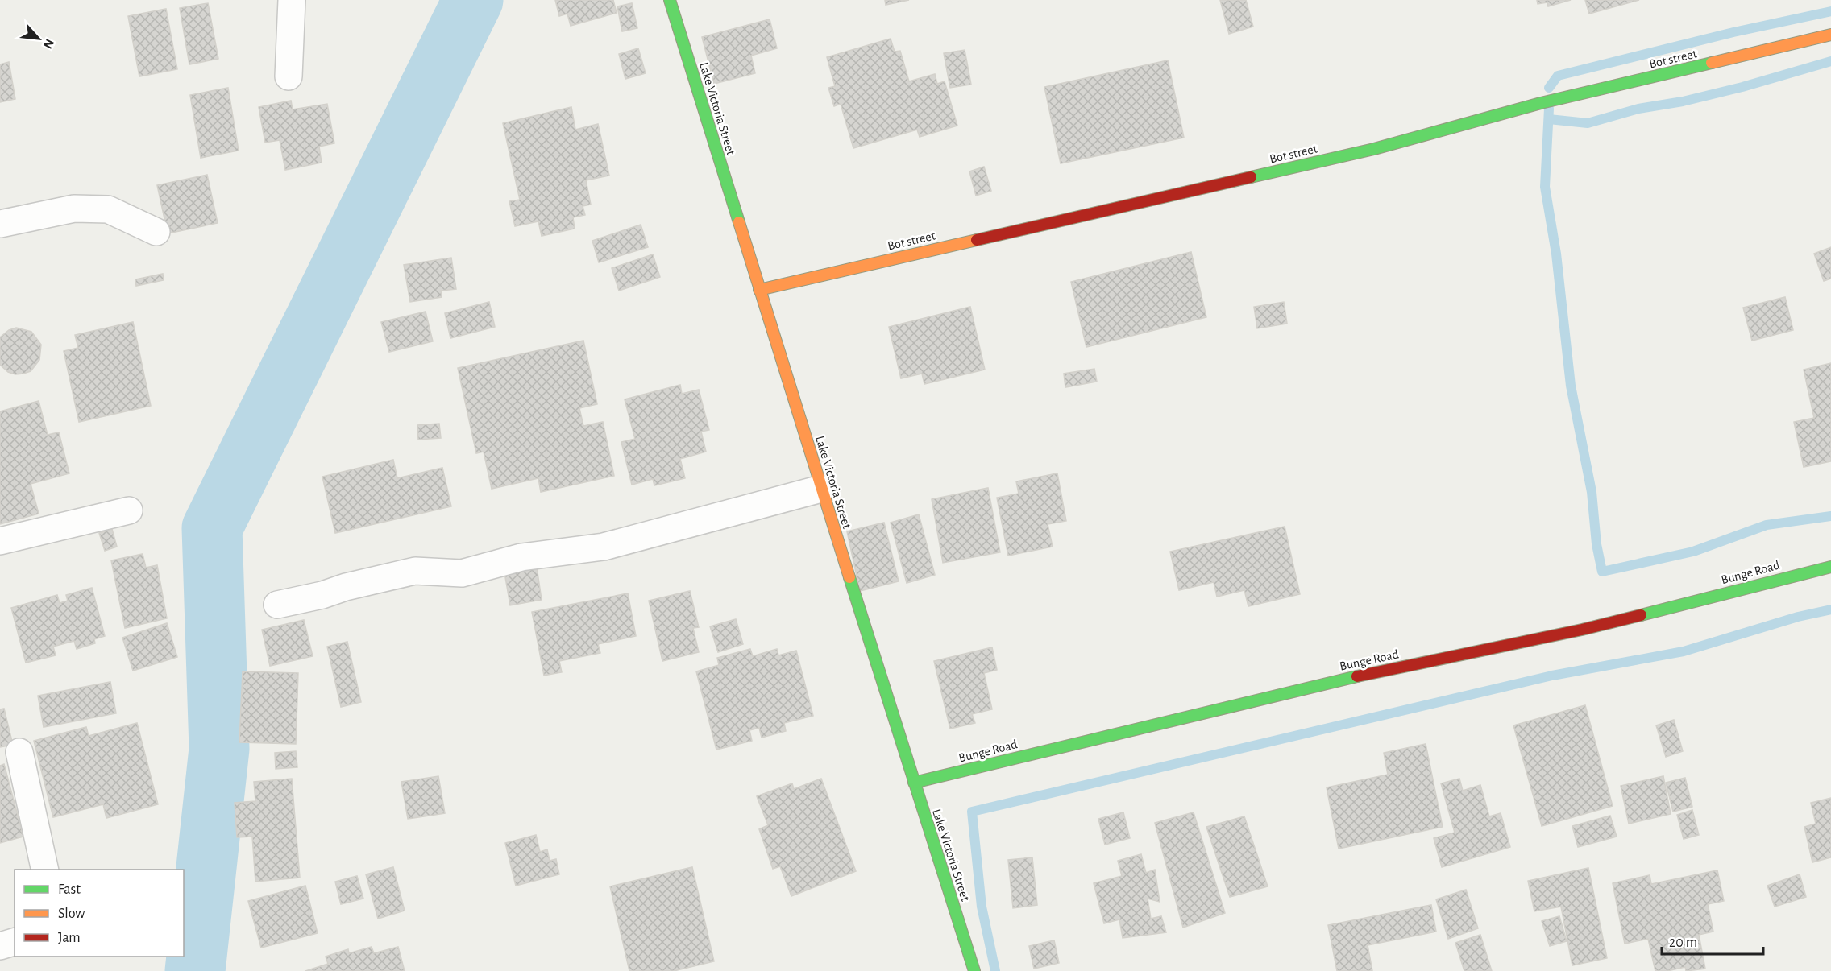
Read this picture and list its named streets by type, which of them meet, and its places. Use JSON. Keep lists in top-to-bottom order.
{
  "streets": {
    "street": ["Bot street", "Lake Victoria Street", "Bunge Road"]
  },
  "crossings": [
    ["Bot street", "Lake Victoria Street"],
    ["Lake Victoria Street", "Bunge Road"]
  ],
  "legend": ["Fast", "Slow", "Jam"],
  "scale_bar": "20 m",
  "north": "bottom right"
}
